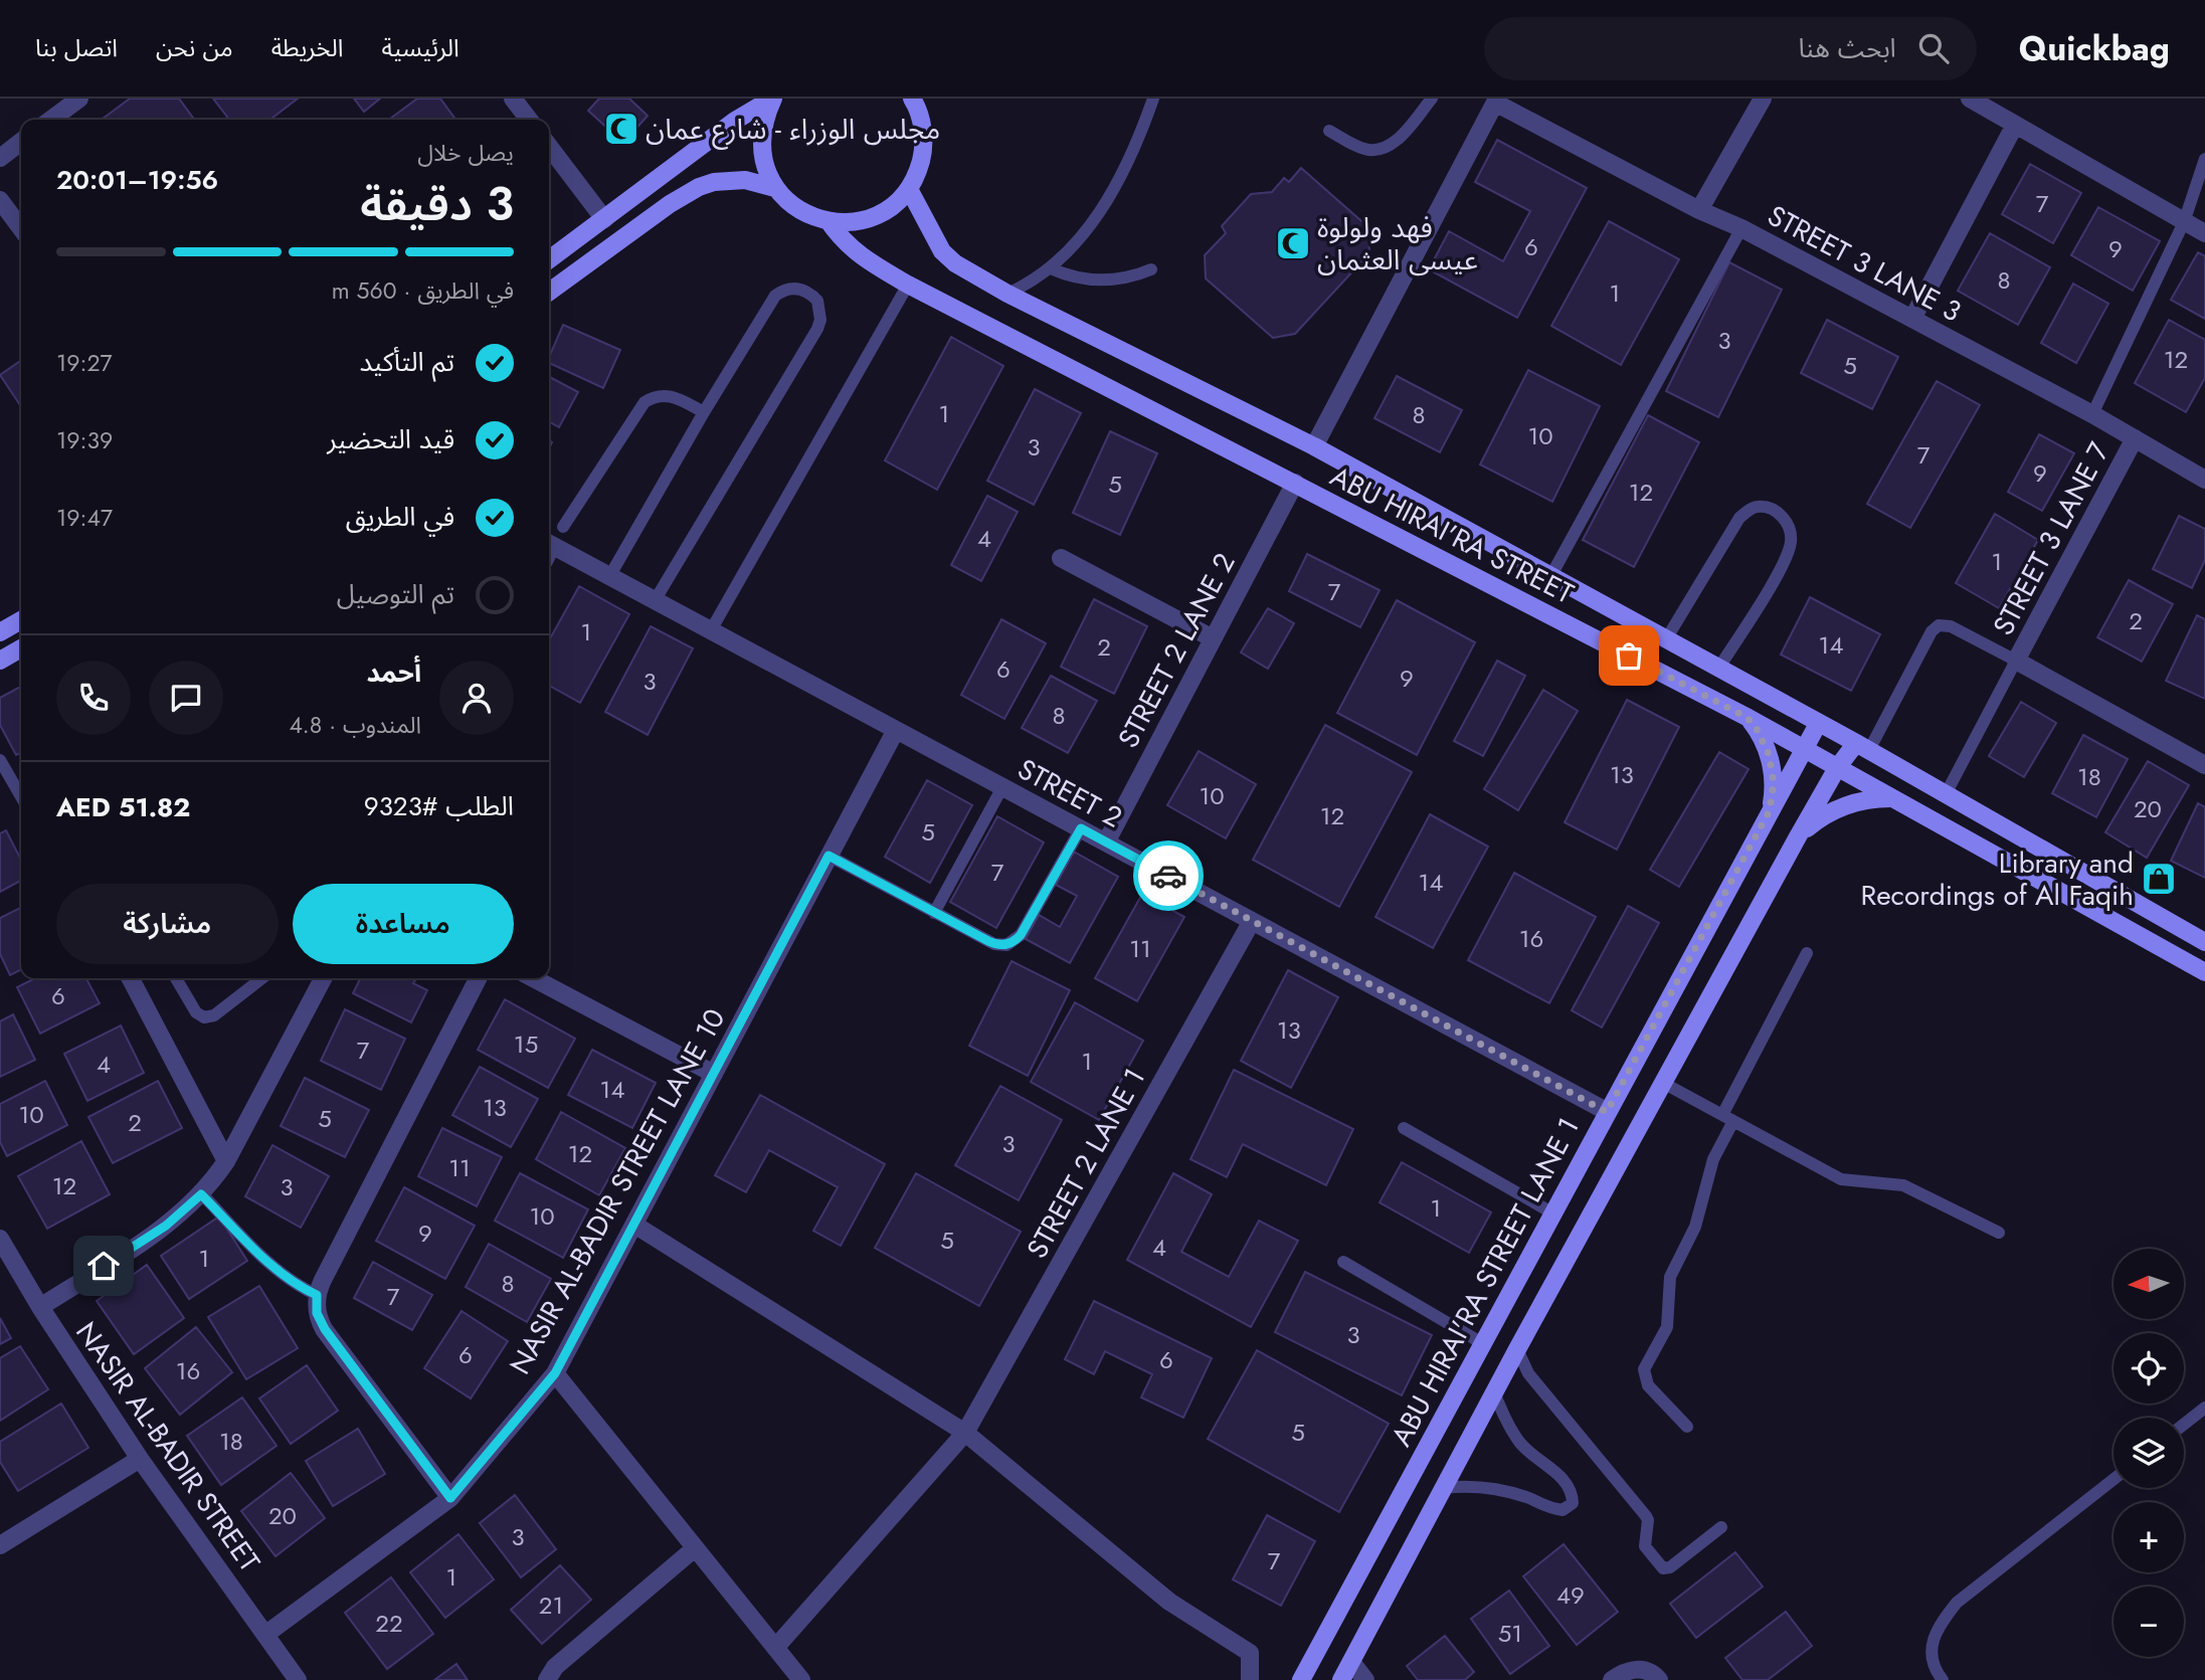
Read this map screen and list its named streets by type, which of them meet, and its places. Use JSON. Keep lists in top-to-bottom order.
{
  "streets": {
    "street": [
      "STREET 3 LANE 3",
      "ABU HIRAI'RA STREET",
      "STREET 3 LANE 7",
      "STREET 2 LANE 2",
      "STREET 2",
      "STREET 2 LANE 1",
      "NASIR AL-BADIR STREET LANE 10",
      "ABU HIRAI'RA STREET LANE 1",
      "NASIR AL-BADIR STREET"
    ]
  },
  "crossings": [
    ["STREET 3 LANE 3", "STREET 3 LANE 7"],
    ["ABU HIRAI'RA STREET", "STREET 2 LANE 2"],
    ["ABU HIRAI'RA STREET", "ABU HIRAI'RA STREET LANE 1"],
    ["STREET 2 LANE 2", "STREET 2"],
    ["STREET 2", "STREET 2 LANE 1"],
    ["STREET 2", "NASIR AL-BADIR STREET LANE 10"],
    ["STREET 2", "ABU HIRAI'RA STREET LANE 1"],
    ["NASIR AL-BADIR STREET LANE 10", "NASIR AL-BADIR STREET"]
  ],
  "places": {
    "mosque": ["مجلس الوزراء - شارع عمان", "فهد ولولوة عيسى العثمان"],
    "shop": ["Library and Recordings of Al Faqih"]
  },
  "house_numbers": [
    "7",
    "6",
    "9",
    "8",
    "1",
    "3",
    "12",
    "5",
    "1",
    "8",
    "10",
    "3",
    "7",
    "9",
    "5",
    "12",
    "4",
    "1",
    "7",
    "2",
    "1",
    "14",
    "2",
    "6",
    "9",
    "3",
    "8",
    "13",
    "18",
    "10",
    "20",
    "12",
    "5",
    "7",
    "14",
    "16",
    "11",
    "6",
    "13",
    "15",
    "7",
    "1",
    "4",
    "14",
    "13",
    "10",
    "5",
    "2",
    "3",
    "12",
    "11",
    "12",
    "3",
    "1",
    "10",
    "9",
    "5",
    "4",
    "1",
    "8",
    "7",
    "3",
    "6",
    "6",
    "16",
    "5",
    "18",
    "20",
    "3",
    "7",
    "1",
    "49",
    "21",
    "22",
    "51"
  ],
  "north": "left",
  "page": {
    "header": "Quickbag",
    "search": "ابحث هنا",
    "nav": [
      "الرئيسية",
      "الخريطة",
      "من نحن",
      "اتصل بنا"
    ],
    "heading": ["3 دقيقة", "يصل خلال", "19:56–20:01"],
    "panel": [
      "أحمد",
      "المندوب · 4.8",
      "الطلب #9323",
      "AED 51.82"
    ],
    "bar": "في الطريق · 560 m",
    "list": [
      ["تم التأكيد", "19:27"],
      ["قيد التحضير", "19:39"],
      ["في الطريق", "19:47"],
      "تم التوصيل"
    ],
    "buttons": ["مساعدة", "مشاركة"],
    "map_buttons": ["+", "−"]
  }
}
